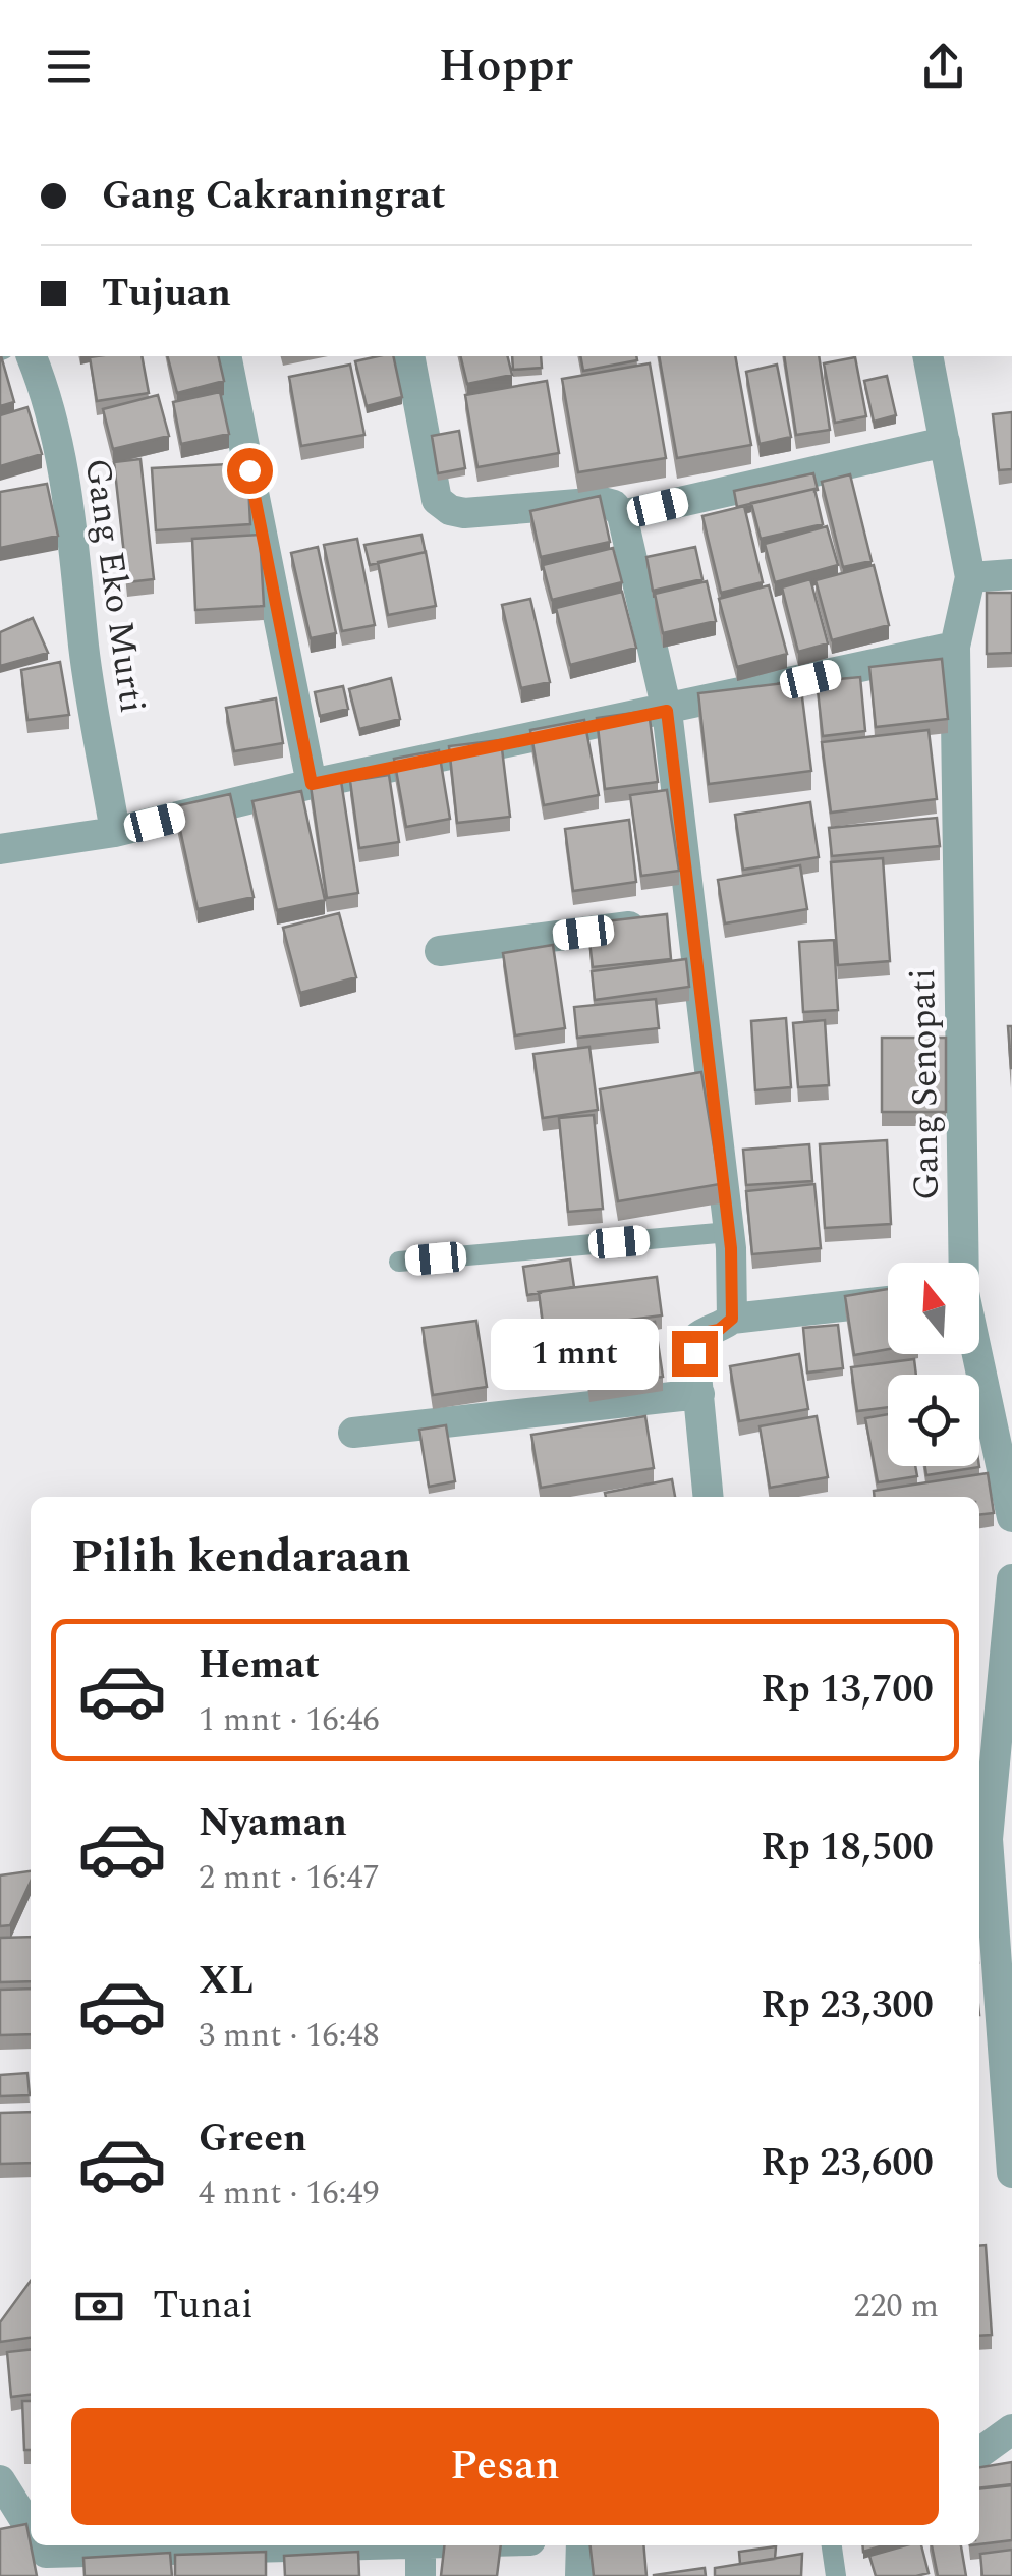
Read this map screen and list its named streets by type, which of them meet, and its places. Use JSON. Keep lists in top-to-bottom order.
{
  "streets": {
    "street": ["Gang Eko Murti", "Gang Senopati"]
  },
  "north": "top",
  "page": {
    "header": "Hoppr",
    "banner": ["Gang Cakraningrat", "Tujuan"],
    "bubble": "1 mnt",
    "heading": "Pilih kendaraan",
    "list": [
      {
        "name": "Hemat",
        "note": "1 mnt · 16:46",
        "value": "Rp 13,700"
      },
      {
        "name": "Nyaman",
        "note": "2 mnt · 16:47",
        "value": "Rp 18,500"
      },
      {
        "name": "XL",
        "note": "3 mnt · 16:48",
        "value": "Rp 23,300"
      },
      {
        "name": "Green",
        "note": "4 mnt · 16:49",
        "value": "Rp 23,600"
      }
    ],
    "pay": ["Tunai", "220 m"],
    "buttons": "Pesan"
  }
}
